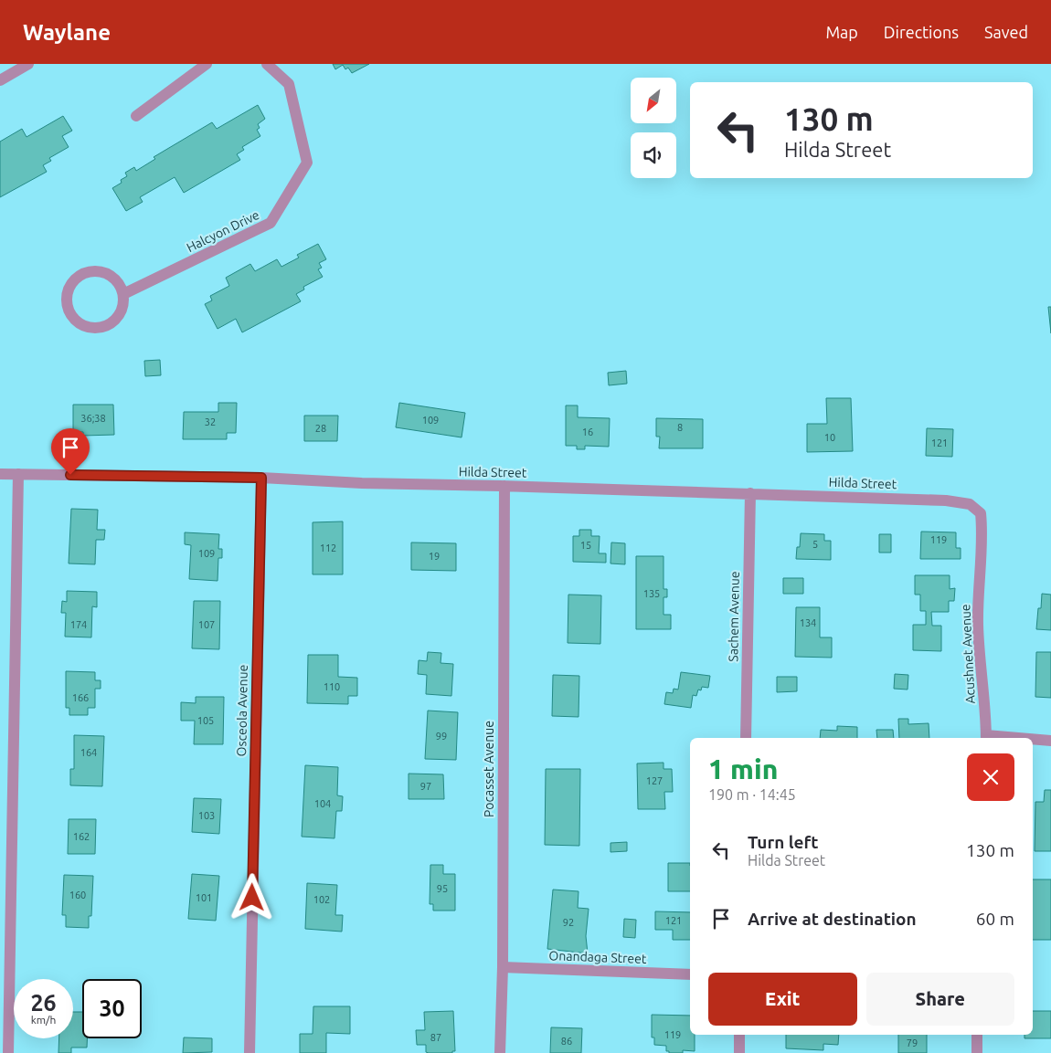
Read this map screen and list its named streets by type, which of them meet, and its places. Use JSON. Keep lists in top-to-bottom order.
{
  "streets": {
    "street": [
      "Halcyon Drive",
      "Hilda Street",
      "Sachem Avenue",
      "Acushnet Avenue",
      "Osceola Avenue",
      "Pocasset Avenue",
      "Onandaga Street"
    ]
  },
  "crossings": [
    ["Hilda Street", "Sachem Avenue"],
    ["Hilda Street", "Acushnet Avenue"],
    ["Hilda Street", "Osceola Avenue"],
    ["Hilda Street", "Pocasset Avenue"],
    ["Pocasset Avenue", "Onandaga Street"]
  ],
  "house_numbers": [
    "36;38",
    "109",
    "32",
    "8",
    "28",
    "16",
    "10",
    "121",
    "119",
    "5",
    "15",
    "112",
    "109",
    "19",
    "135",
    "134",
    "174",
    "107",
    "110",
    "166",
    "105",
    "99",
    "164",
    "127",
    "97",
    "104",
    "103",
    "162",
    "95",
    "160",
    "101",
    "102",
    "121",
    "92",
    "119",
    "87",
    "86",
    "79"
  ],
  "north": "bottom left",
  "page": {
    "header": "Waylane",
    "nav": ["Map", "Directions", "Saved"],
    "turn": ["130 m", "Hilda Street"],
    "heading": ["1 min", "190 m · 14:45"],
    "list": [
      {
        "name": "Turn left",
        "note": "Hilda Street",
        "value": "130 m"
      },
      {
        "name": "Arrive at destination",
        "value": "60 m"
      }
    ],
    "buttons": ["Exit", "Share"],
    "speed": "26 km/h",
    "limit": "30"
  }
}
